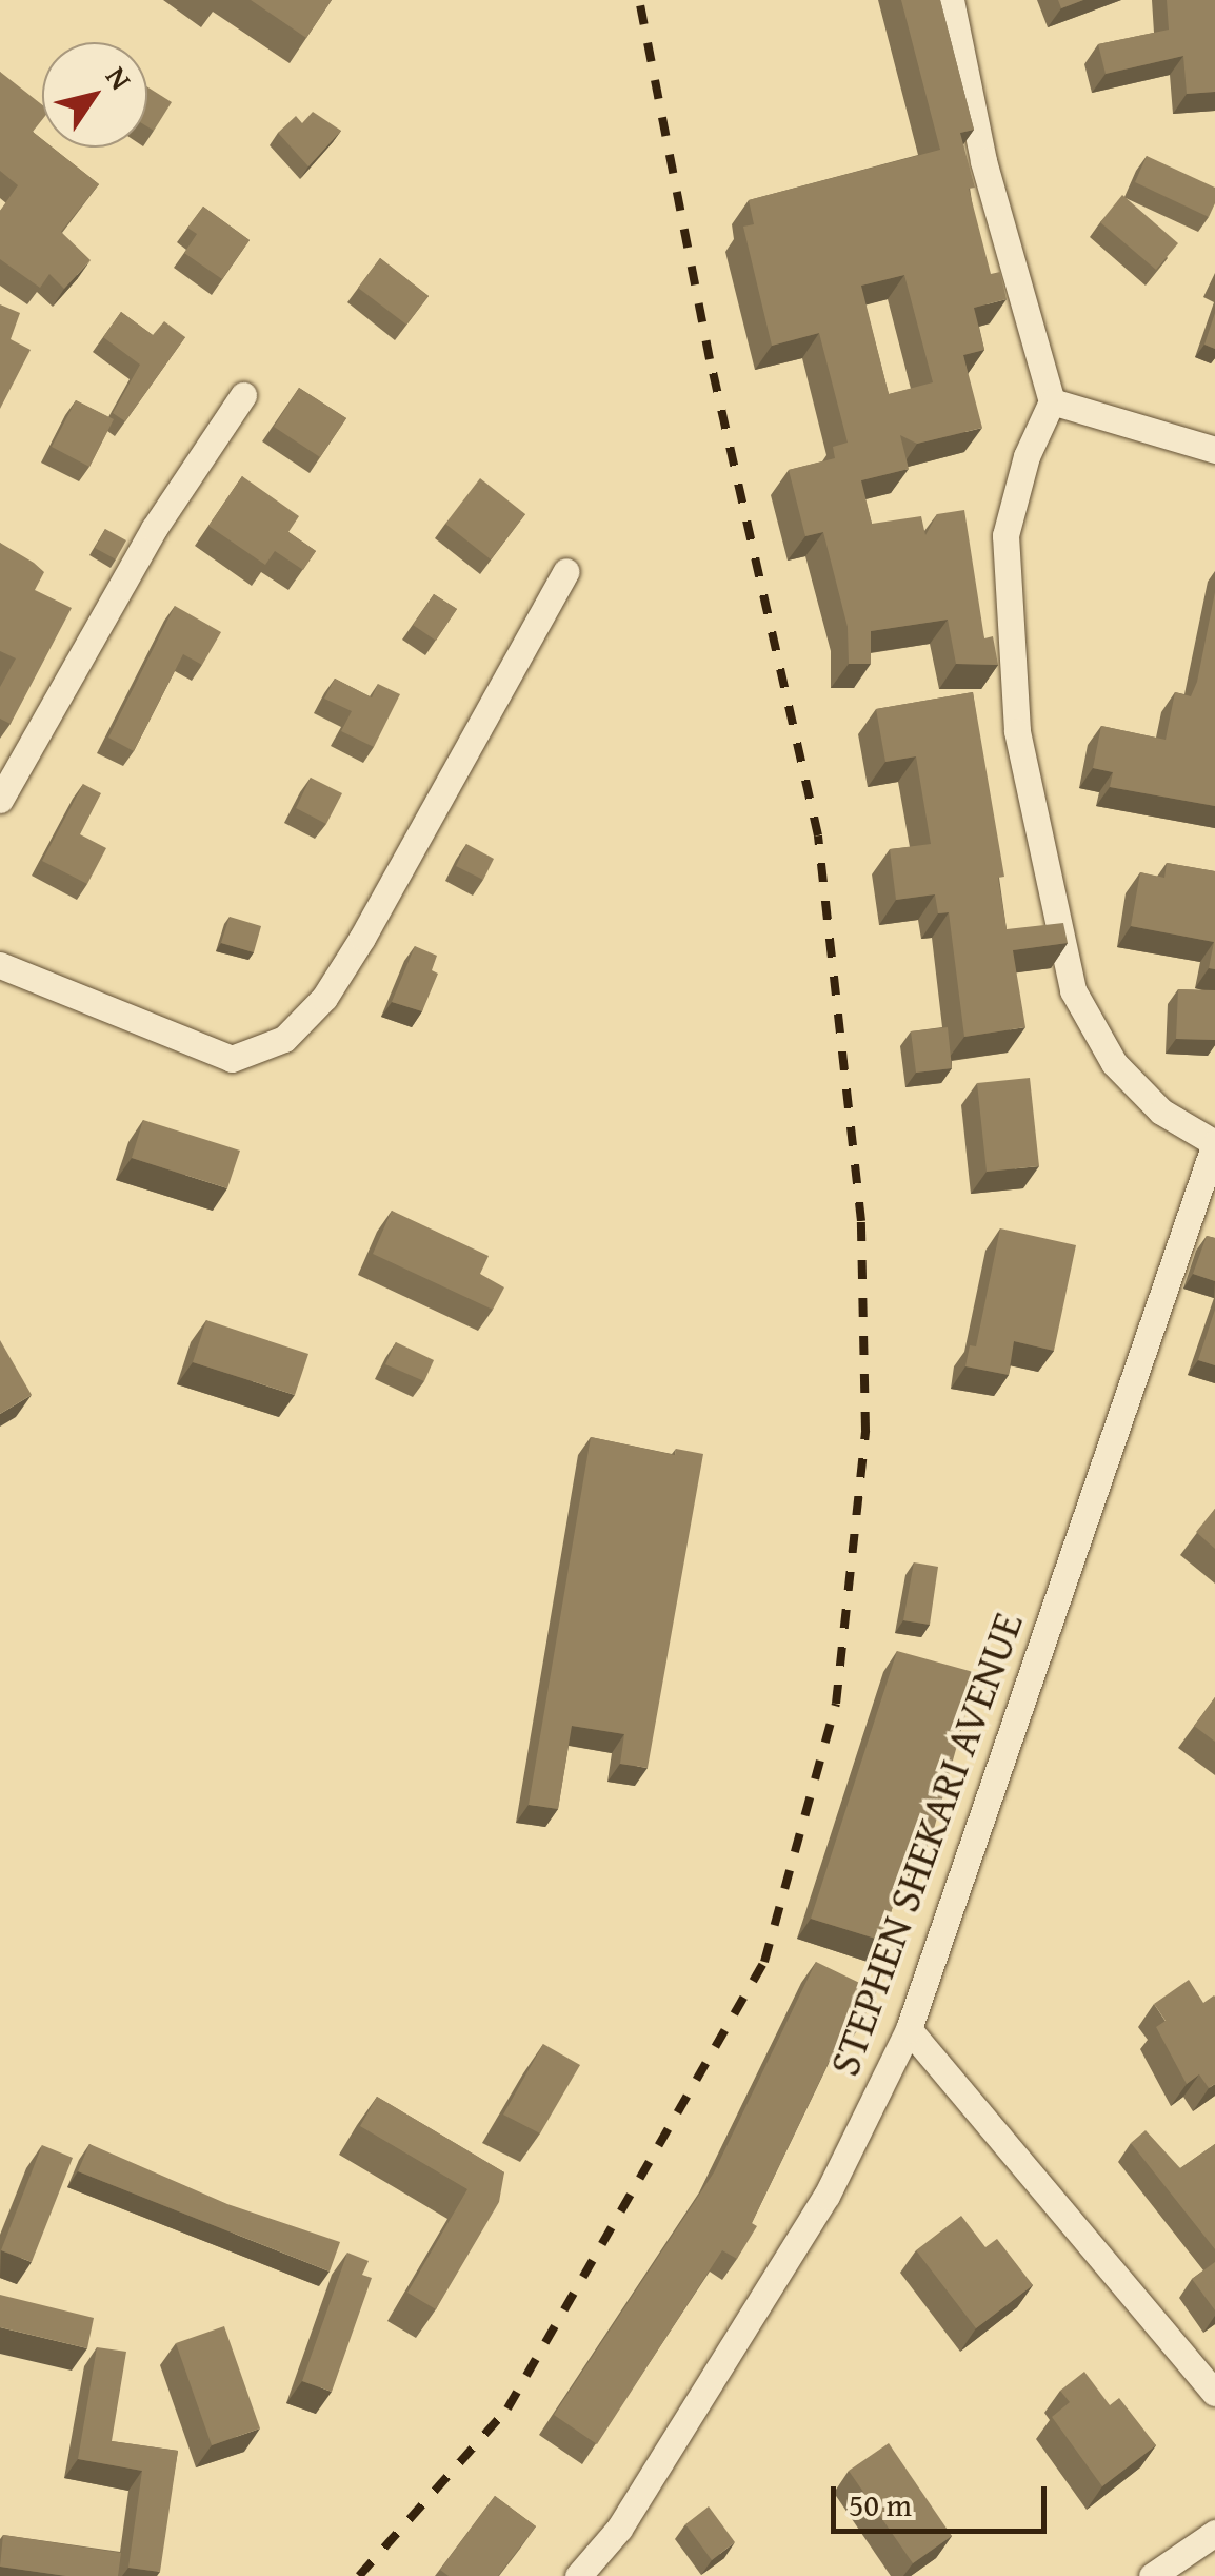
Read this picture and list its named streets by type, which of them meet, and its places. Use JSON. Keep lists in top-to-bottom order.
{
  "streets": {
    "street": ["STEPHEN SHEKARI AVENUE"]
  },
  "scale_bar": "50 m",
  "north": "top right"
}
